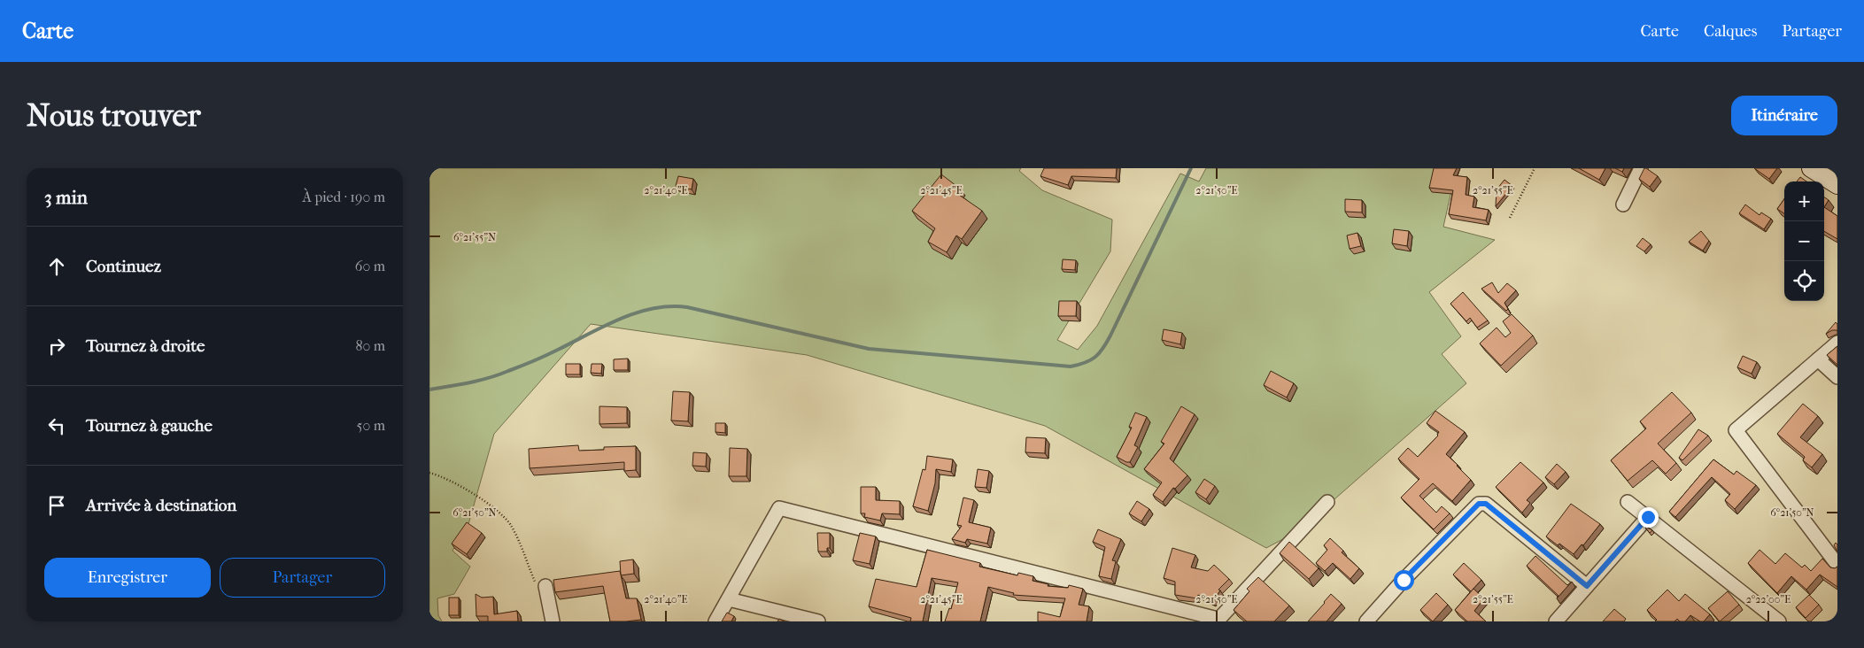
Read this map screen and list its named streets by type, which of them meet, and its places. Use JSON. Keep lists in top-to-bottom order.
{
  "page": {
    "header": "Carte",
    "nav": ["Carte", "Calques", "Partager"],
    "buttons": [
      "Itinéraire",
      ["Enregistrer", "Partager"]
    ],
    "title": "Nous trouver",
    "heading": ["3 min", "À pied · 190 m"],
    "map_buttons": ["+", "−"],
    "list": [
      ["Continuez", "60 m"],
      ["Tournez à droite", "80 m"],
      ["Tournez à gauche", "50 m"],
      "Arrivée à destination"
    ]
  },
  "coordinates": [
    "2°21'40\"E",
    "2°21'45\"E",
    "2°21'50\"E",
    "2°21'55\"E",
    "6°21'55\"N",
    "6°21'50\"N",
    "2°22'00\"E"
  ]
}
